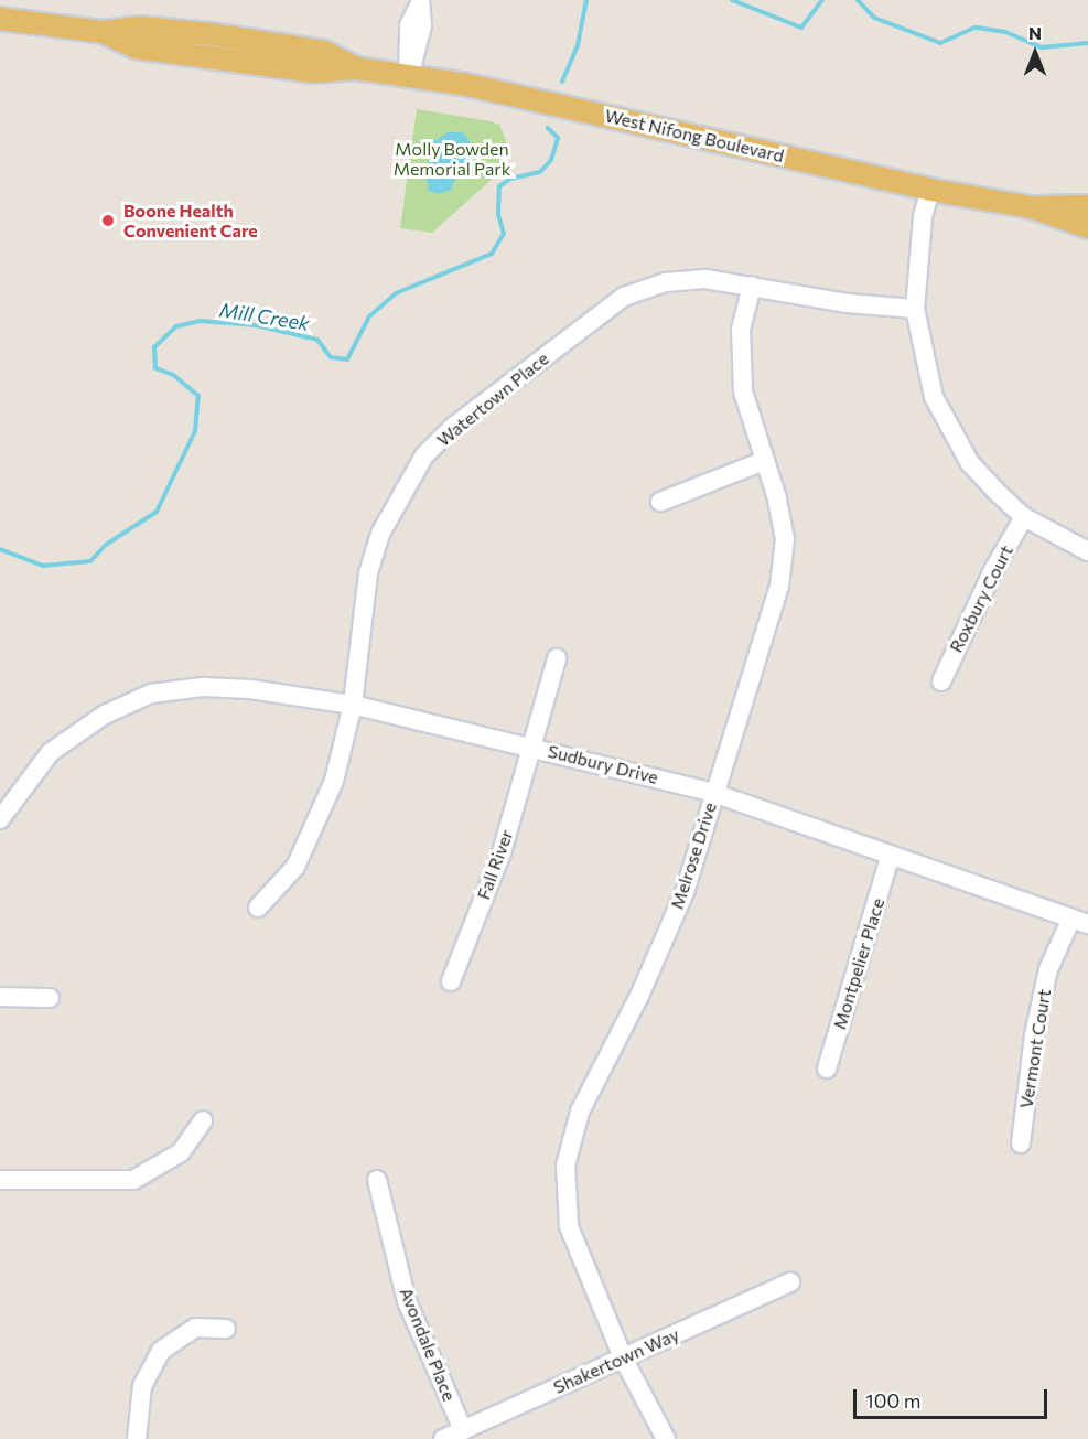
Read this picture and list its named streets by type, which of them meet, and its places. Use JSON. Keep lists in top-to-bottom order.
{
  "streets": {
    "main road": ["West Nifong Boulevard"],
    "street": [
      "Watertown Place",
      "Roxbury Court",
      "Sudbury Drive",
      "Melrose Drive",
      "Fall River",
      "Montpelier Place",
      "Vermont Court",
      "Avondale Place",
      "Shakertown Way"
    ]
  },
  "crossings": [
    ["Watertown Place", "Sudbury Drive"],
    ["Watertown Place", "Melrose Drive"],
    ["Sudbury Drive", "Melrose Drive"],
    ["Sudbury Drive", "Fall River"],
    ["Sudbury Drive", "Montpelier Place"],
    ["Sudbury Drive", "Vermont Court"],
    ["Melrose Drive", "Shakertown Way"],
    ["Avondale Place", "Shakertown Way"]
  ],
  "water": ["Mill Creek"],
  "parks": ["Molly Bowden Memorial Park"],
  "places": ["Boone Health Convenient Care"],
  "scale_bar": "100 m",
  "north": "top"
}
